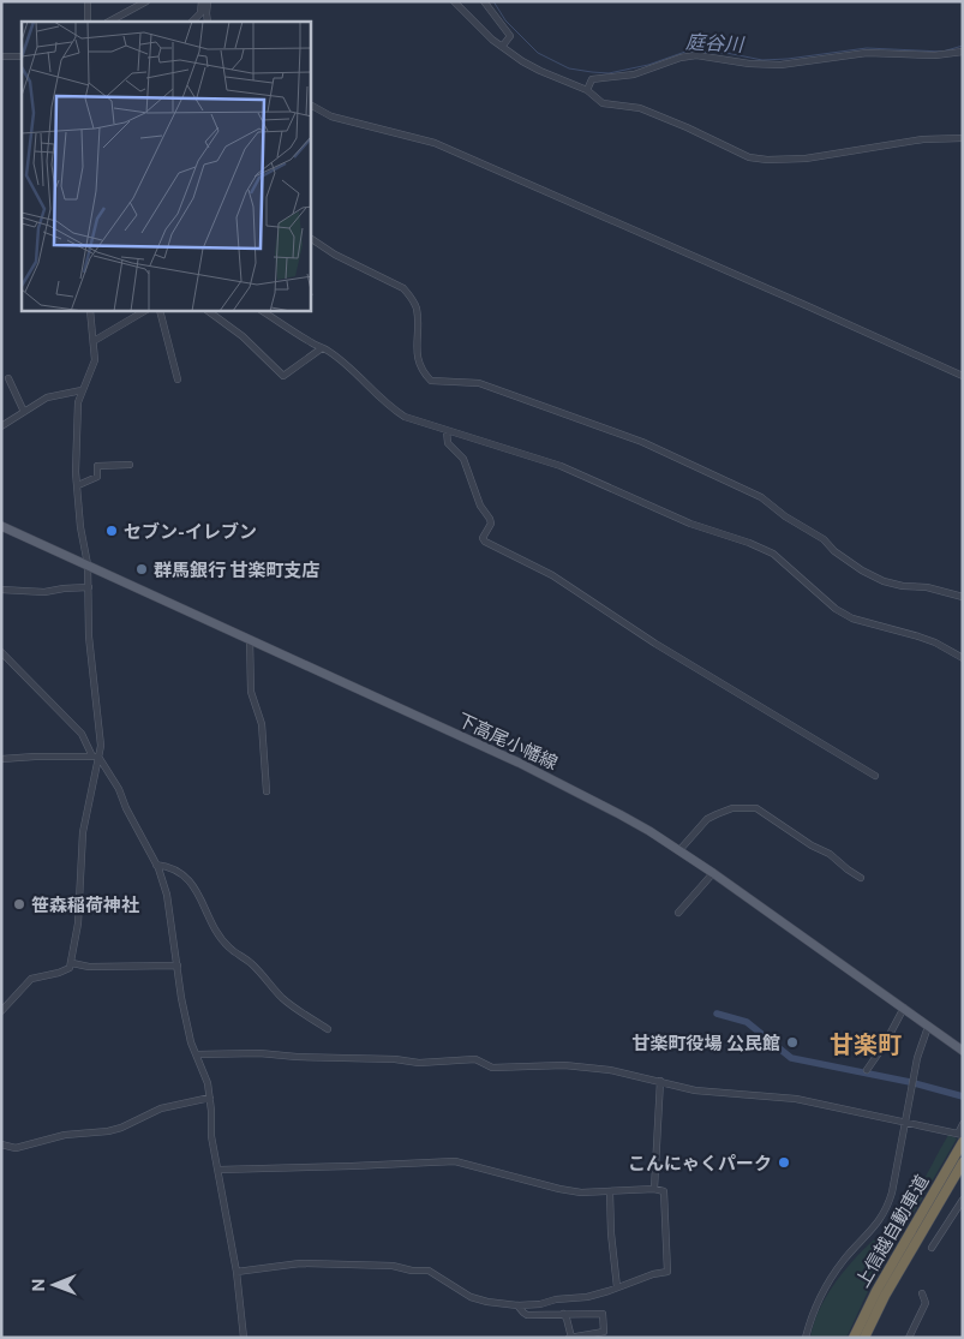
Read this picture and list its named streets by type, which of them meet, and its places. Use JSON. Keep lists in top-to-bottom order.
{
  "streets": {
    "highway": ["上信越自動車道"],
    "main road": ["下高尾小幡線"]
  },
  "districts": ["甘楽町"],
  "water": ["庭谷川"],
  "places": [
    "セブン-イレブン",
    "群馬銀行 甘楽町支店",
    "笹森稲荷神社",
    "甘楽町役場 公民館",
    "こんにゃくパーク"
  ],
  "north": "left"
}
